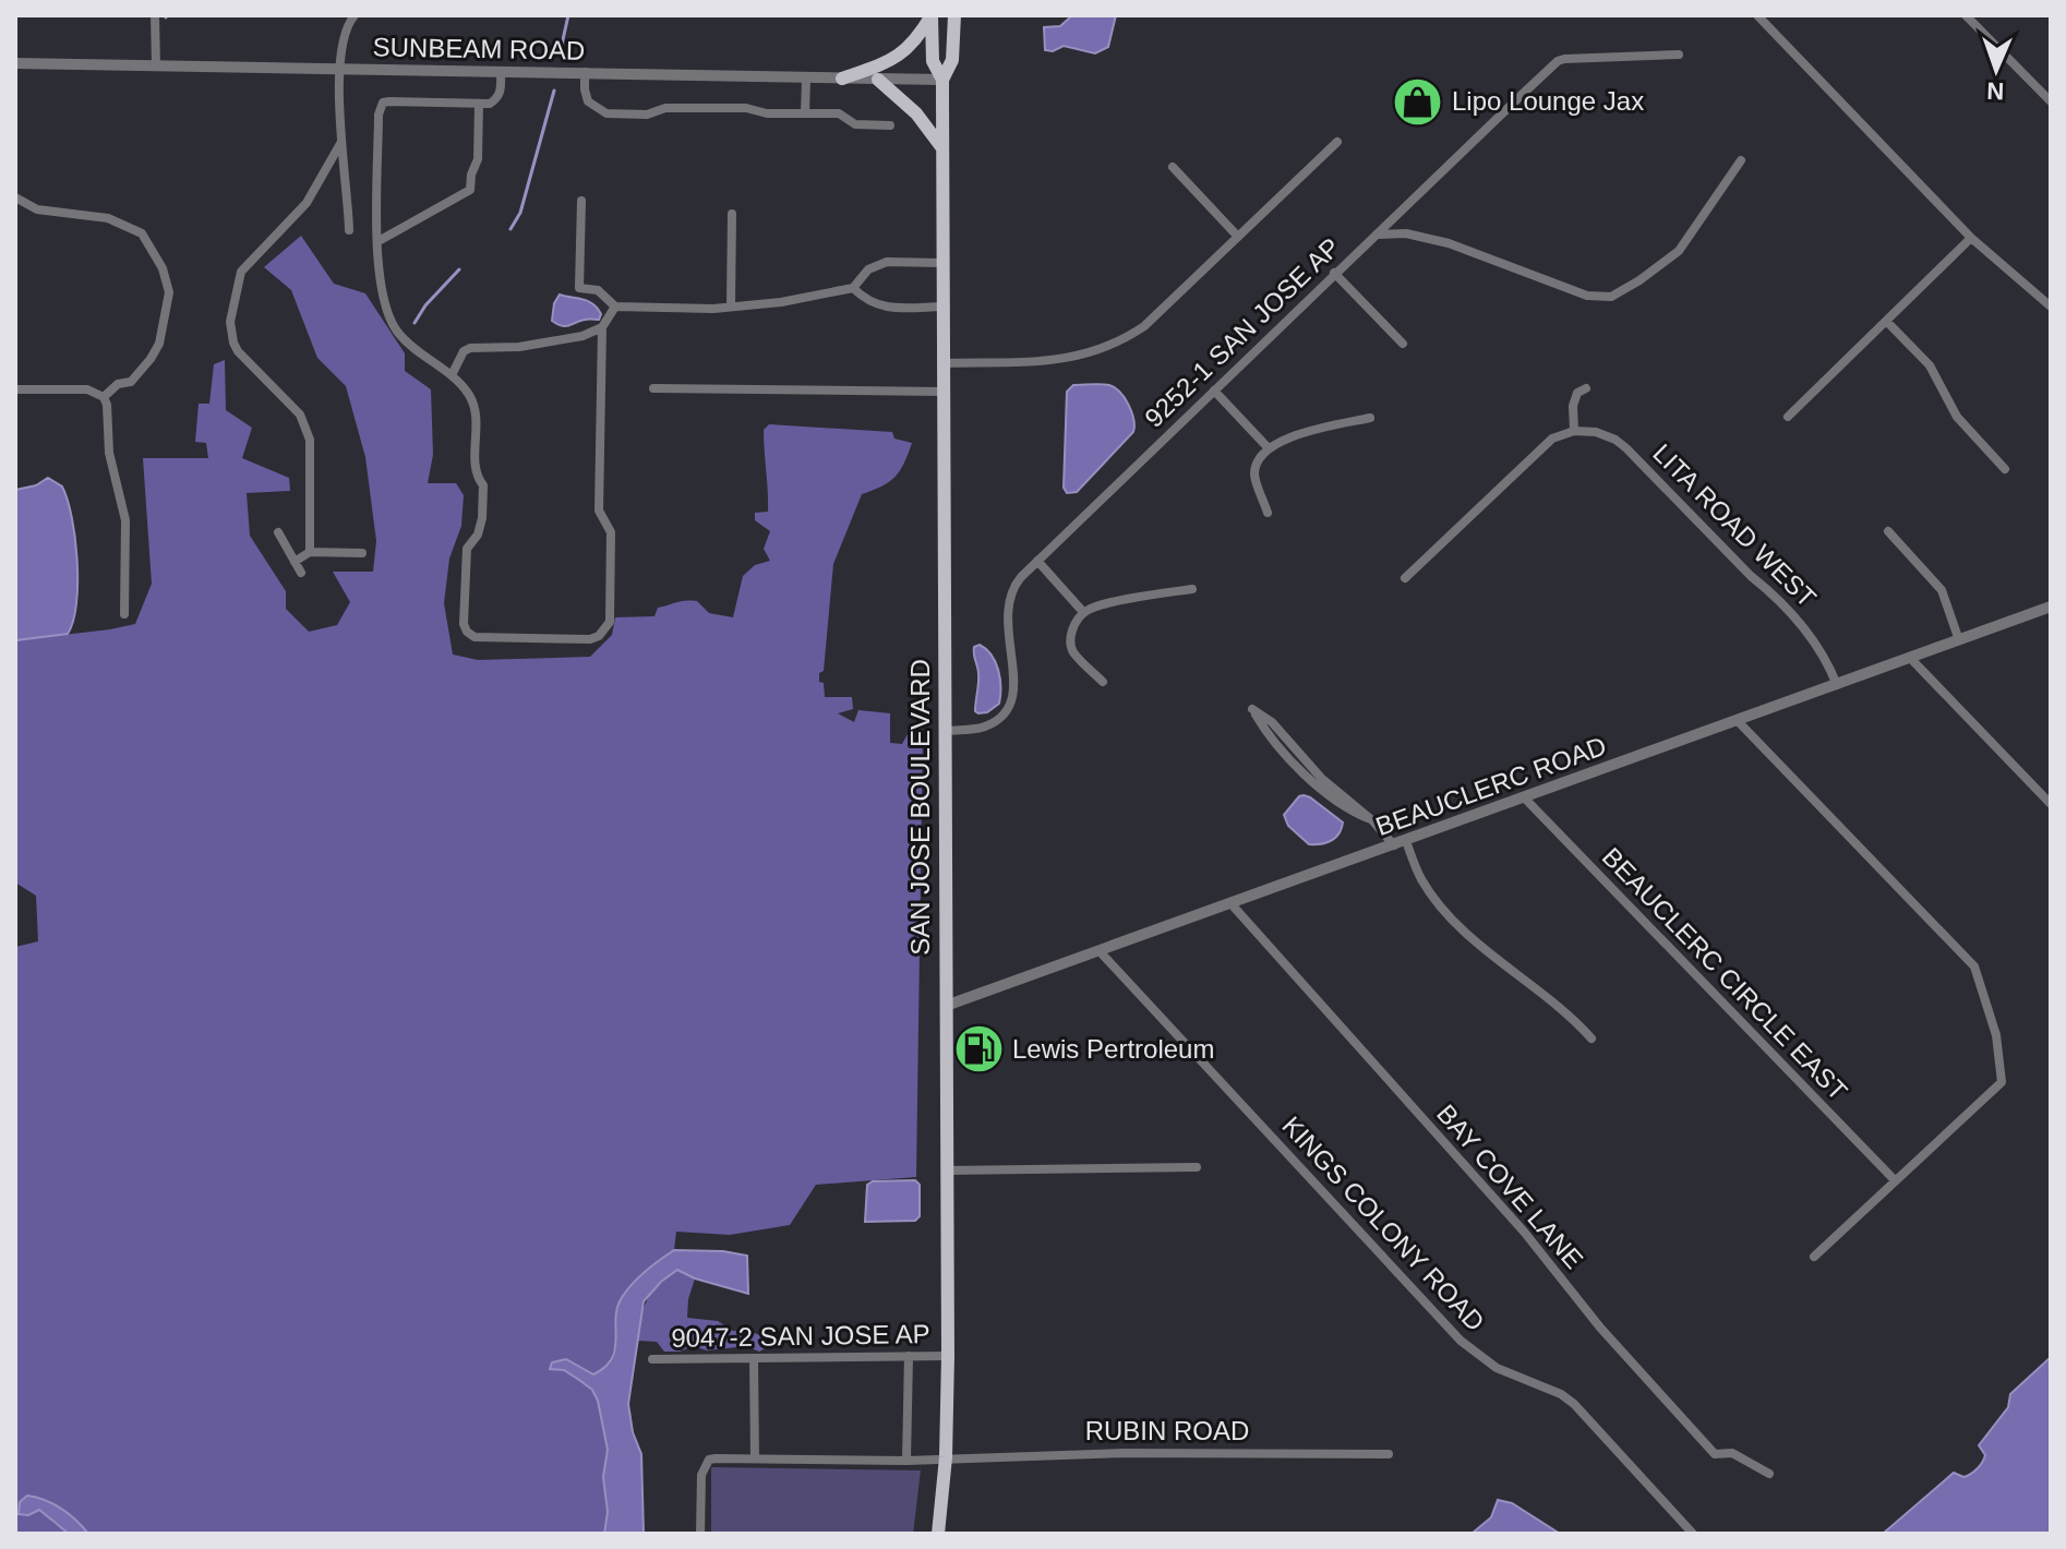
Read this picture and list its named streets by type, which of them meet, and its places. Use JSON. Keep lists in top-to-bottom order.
{
  "streets": {
    "main road": ["SAN JOSE BOULEVARD"],
    "street": [
      "SUNBEAM ROAD",
      "9252-1 SAN JOSE AP",
      "LITA ROAD WEST",
      "BEAUCLERC ROAD",
      "BEAUCLERC CIRCLE EAST",
      "BAY COVE LANE",
      "KINGS COLONY ROAD",
      "9047-2 SAN JOSE AP",
      "RUBIN ROAD"
    ]
  },
  "crossings": [
    ["SUNBEAM ROAD", "SAN JOSE BOULEVARD"],
    ["9252-1 SAN JOSE AP", "SAN JOSE BOULEVARD"],
    ["LITA ROAD WEST", "BEAUCLERC ROAD"],
    ["BEAUCLERC ROAD", "SAN JOSE BOULEVARD"],
    ["BEAUCLERC ROAD", "BEAUCLERC CIRCLE EAST"],
    ["BEAUCLERC ROAD", "BAY COVE LANE"],
    ["BEAUCLERC ROAD", "KINGS COLONY ROAD"],
    ["SAN JOSE BOULEVARD", "9047-2 SAN JOSE AP"],
    ["SAN JOSE BOULEVARD", "RUBIN ROAD"]
  ],
  "places": {
    "shop": ["Lipo Lounge Jax"],
    "fuel station": ["Lewis Pertroleum"]
  },
  "north": "bottom"
}
